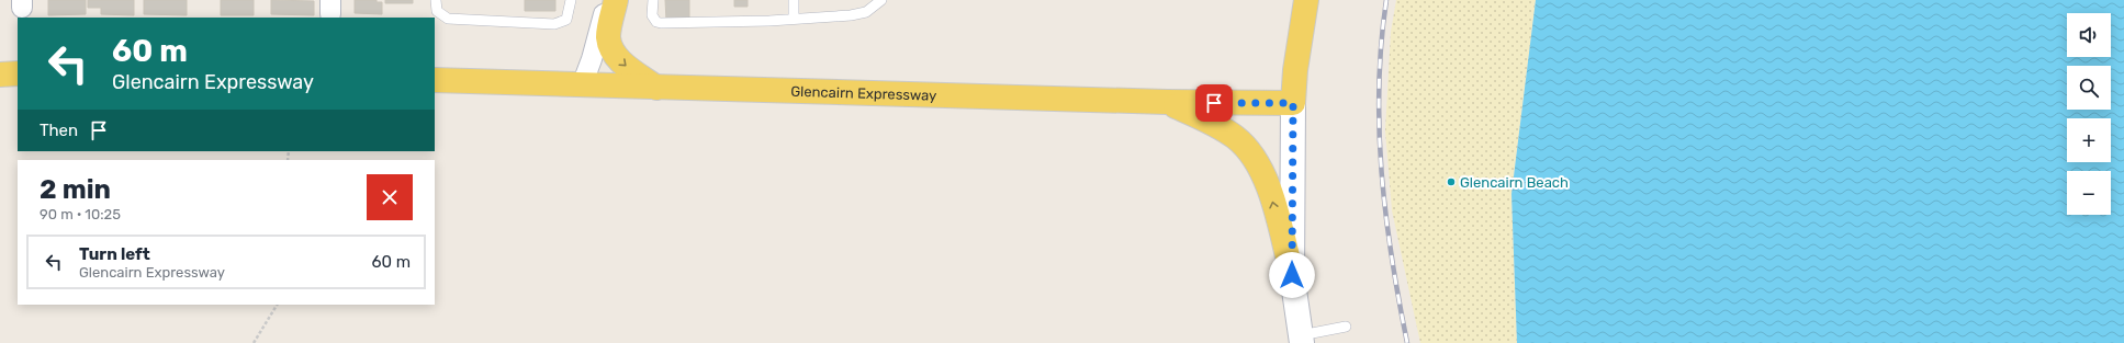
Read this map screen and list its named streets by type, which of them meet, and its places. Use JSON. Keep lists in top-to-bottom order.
{
  "streets": {
    "main road": ["Glencairn Expressway"]
  },
  "places": ["Glencairn Beach"],
  "page": {
    "map_buttons": ["+", "−"],
    "turn": ["60 m", "Glencairn Expressway"],
    "then": "Then",
    "heading": ["2 min", "90 m · 10:25"],
    "list": [
      {
        "name": "Turn left",
        "note": "Glencairn Expressway",
        "value": "60 m"
      }
    ]
  }
}
